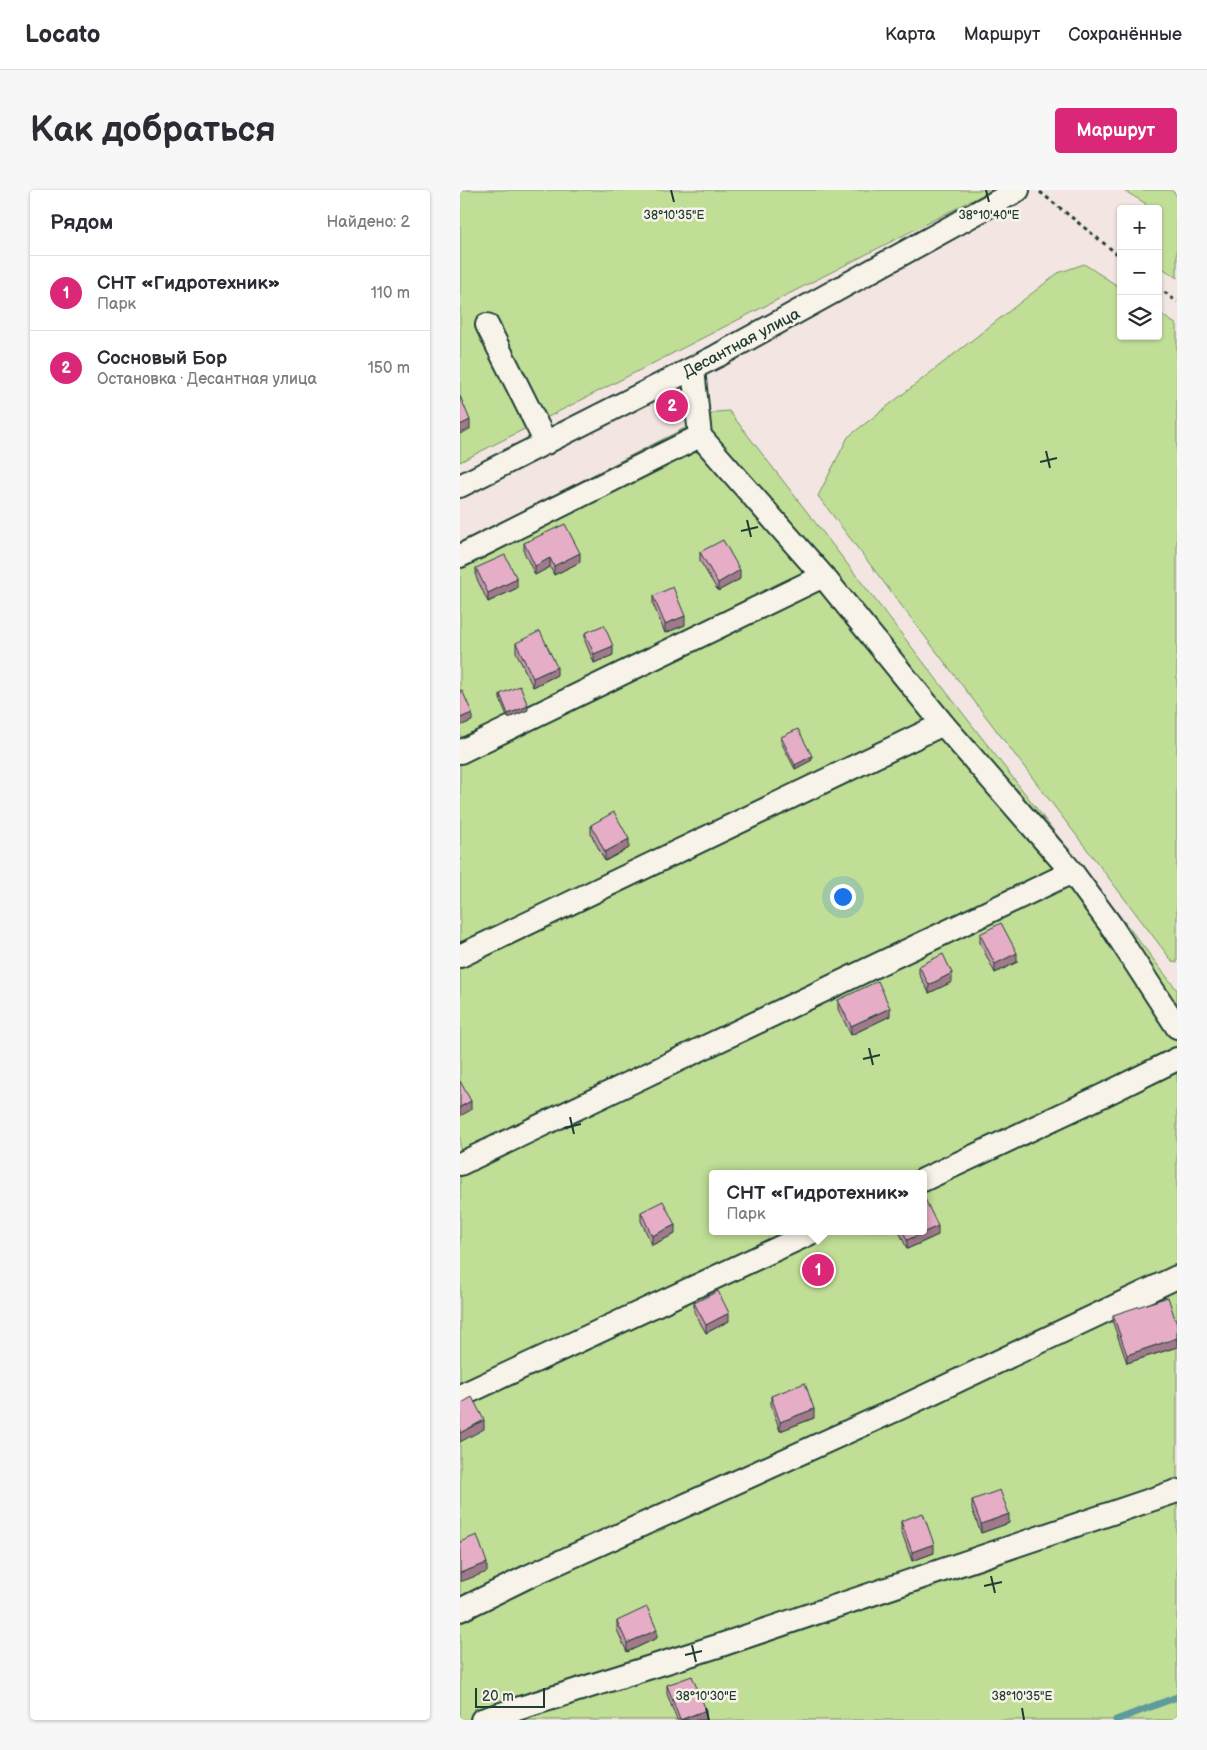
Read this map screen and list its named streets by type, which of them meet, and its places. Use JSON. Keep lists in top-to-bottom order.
{
  "streets": {
    "street": ["Десантная улица"]
  },
  "scale_bar": "20 m",
  "page": {
    "header": "Locato",
    "nav": ["Карта", "Маршрут", "Сохранённые"],
    "buttons": "Маршрут",
    "title": "Как добраться",
    "heading": ["Рядом", "Найдено: 2"],
    "map_buttons": ["+", "−"],
    "list": [
      {
        "mark": "1",
        "name": "СНТ «Гидротехник»",
        "note": "Парк",
        "value": "110 m"
      },
      {
        "mark": "2",
        "name": "Сосновый Бор",
        "note": "Остановка · Десантная улица",
        "value": "150 m"
      }
    ],
    "pins": ["2", "1"],
    "popup": ["СНТ «Гидротехник»", "Парк"],
    "scale": "20 m"
  },
  "coordinates": ["38°10'35\"E", "38°10'40\"E", "38°10'30\"E"]
}
